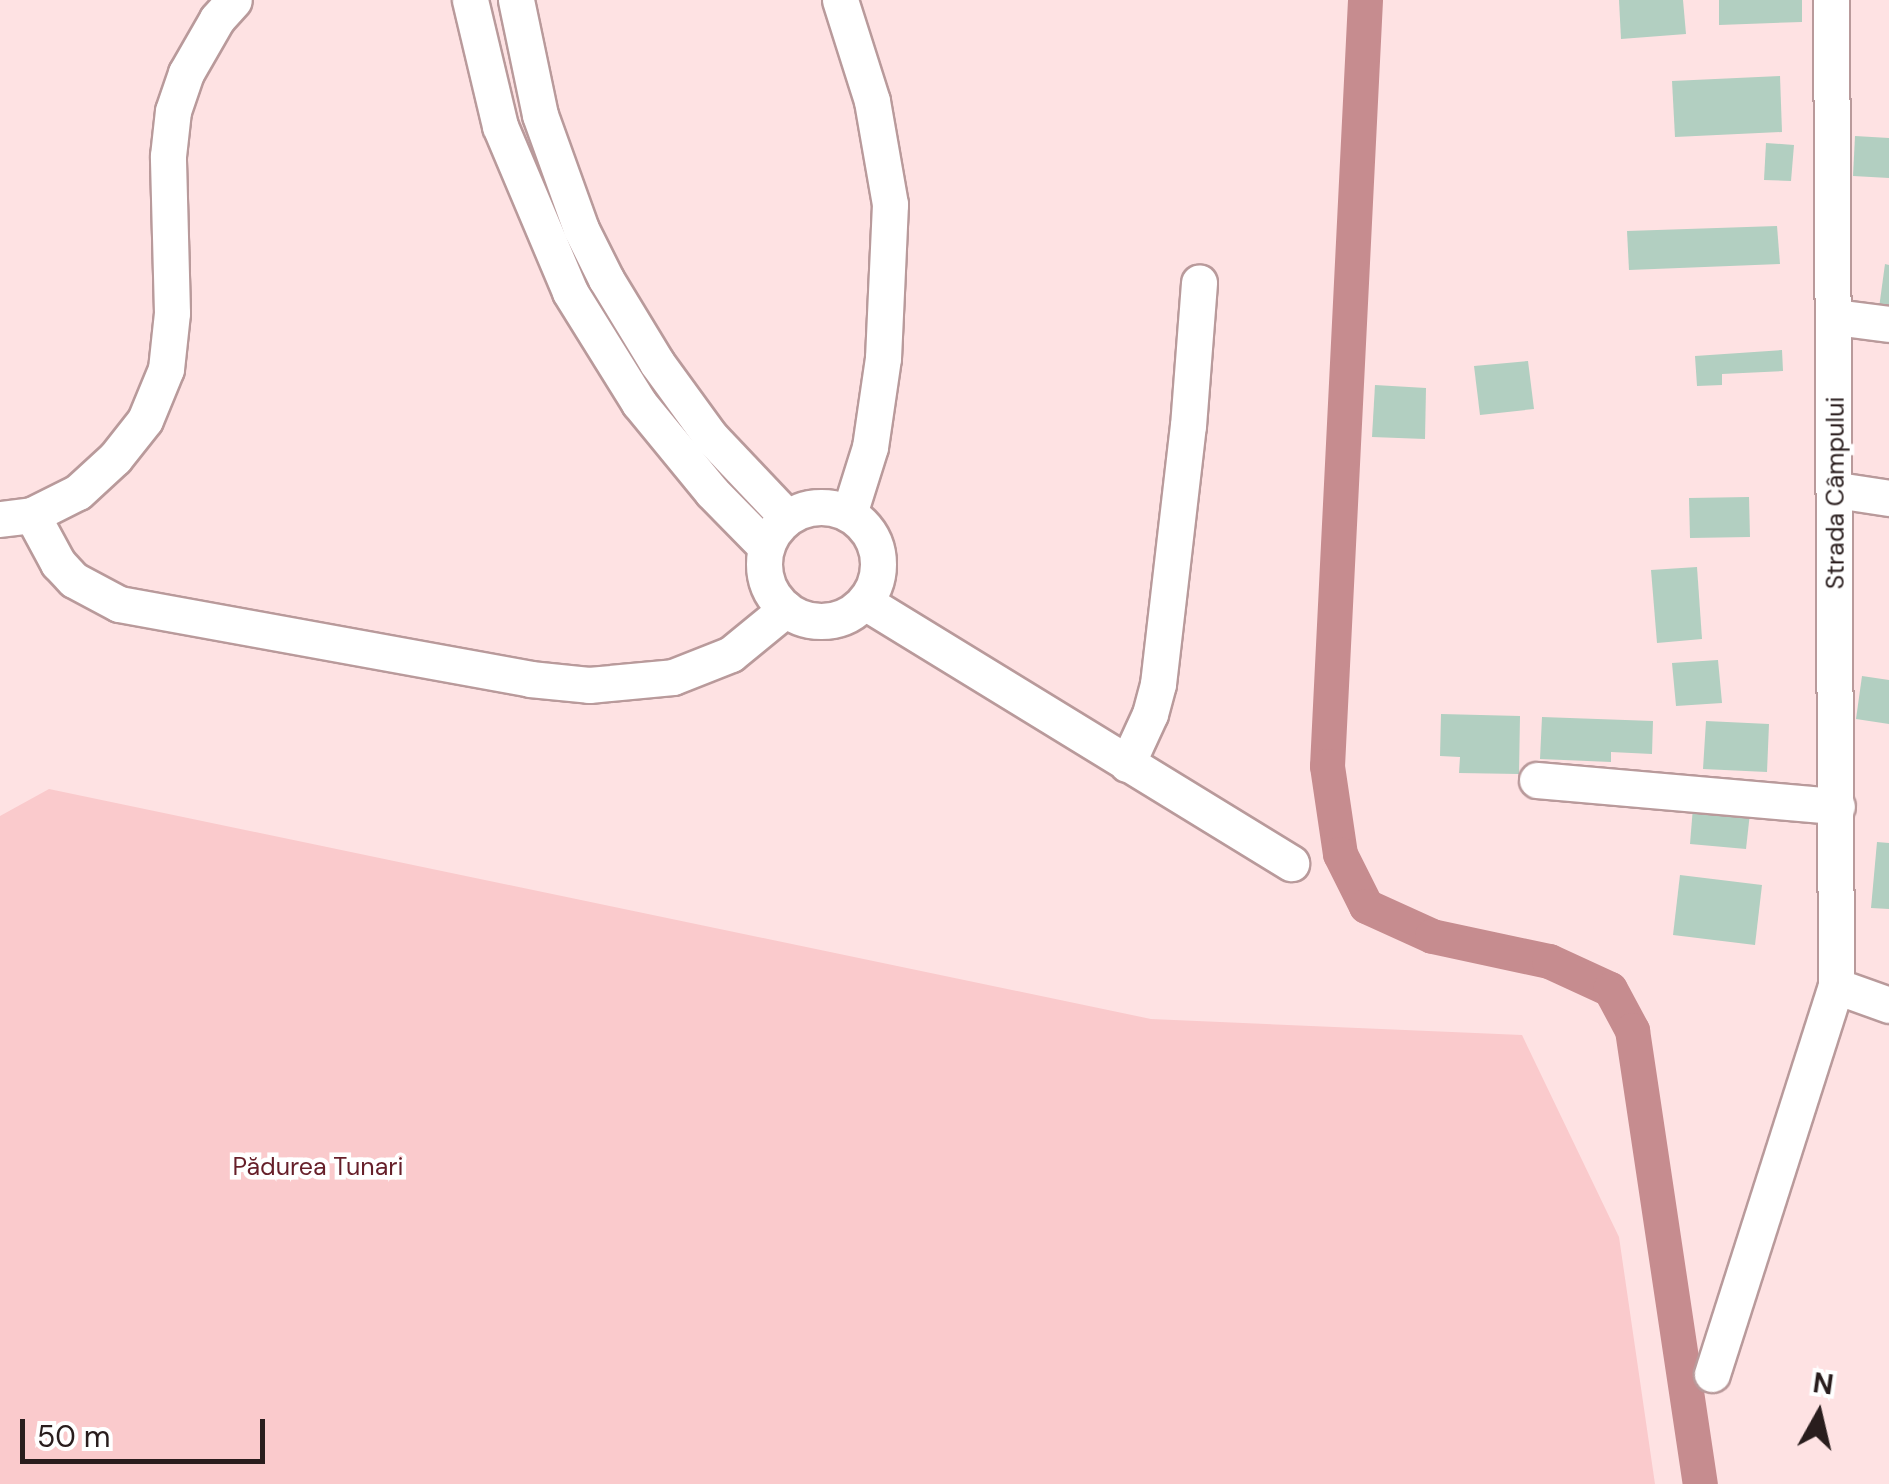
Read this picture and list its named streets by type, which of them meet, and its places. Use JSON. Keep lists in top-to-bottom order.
{
  "streets": {
    "street": ["Strada Câmpului"]
  },
  "parks": ["Pădurea Tunari"],
  "scale_bar": "50 m",
  "north": "top"
}
